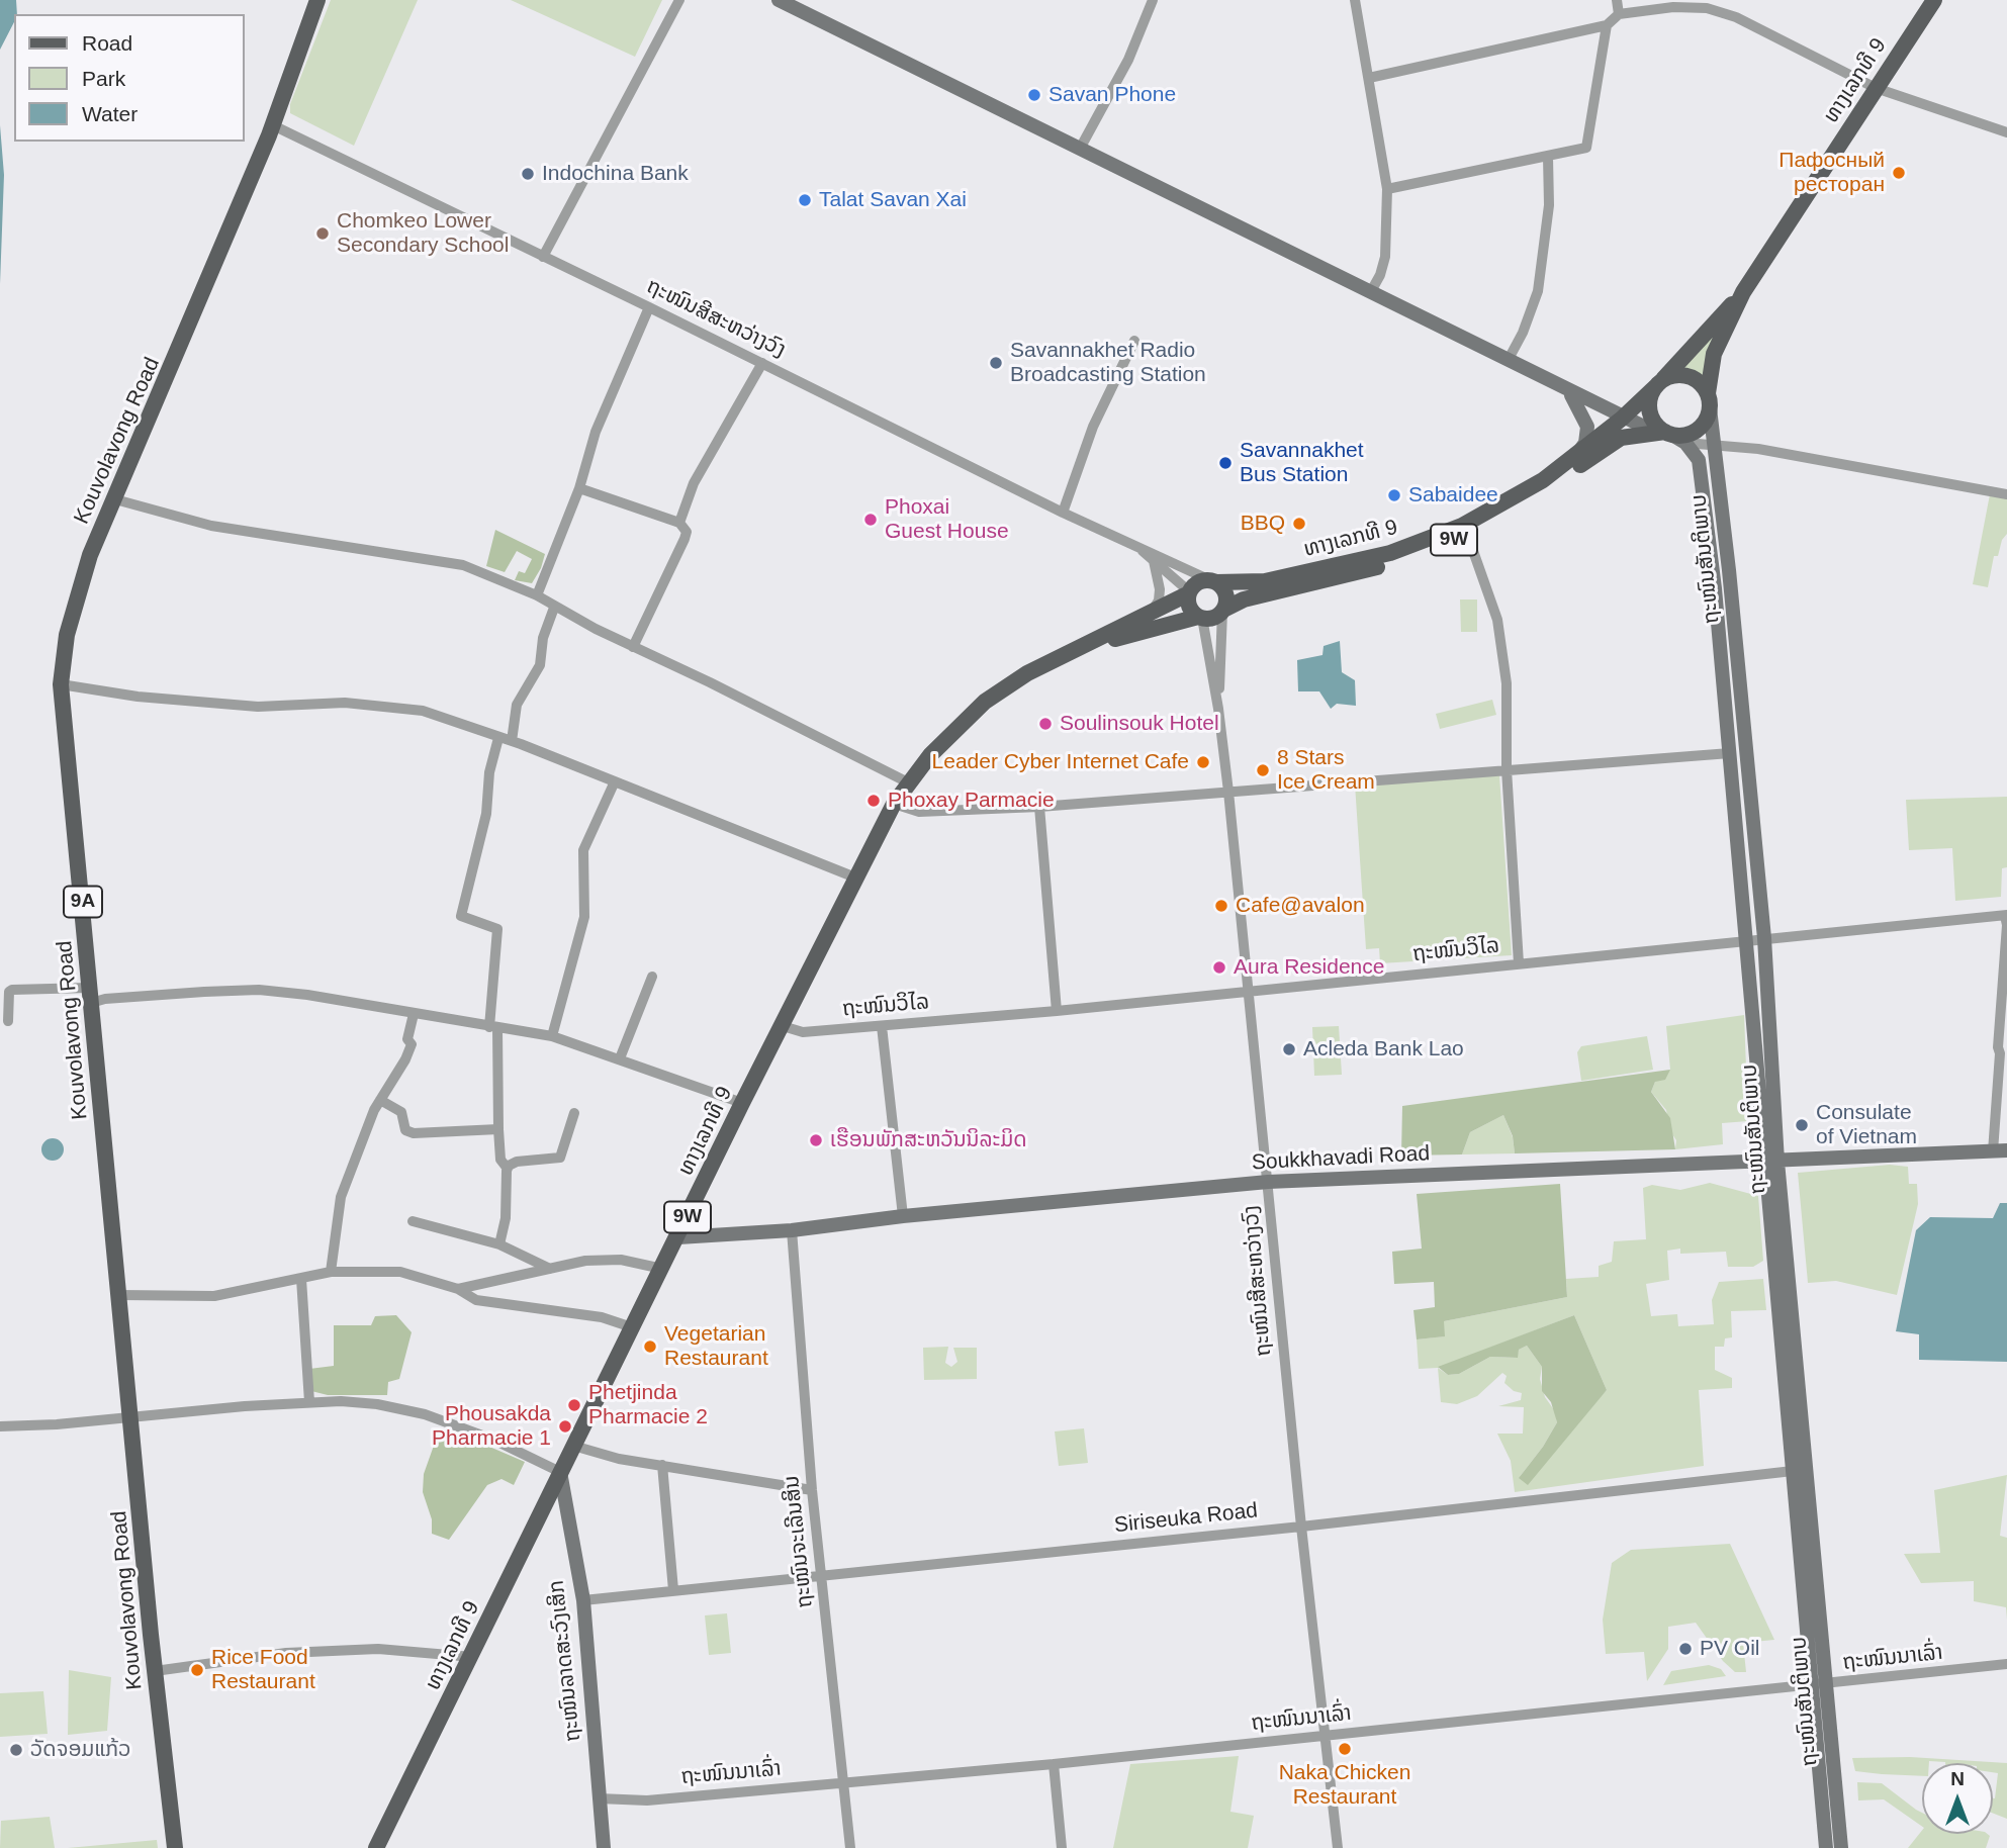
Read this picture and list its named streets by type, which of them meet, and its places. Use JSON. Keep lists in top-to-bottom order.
{
  "streets": {
    "main road": [
      "ທາງເລກທີ 9",
      "Kouvolavong Road",
      "9W",
      "9A"
    ],
    "street": [
      "ຖະໜົນສີສະຫວ່າງວົງ",
      "ຖະໜົນສັນຕິພາບ",
      "ຖະໜົນວິໄລ",
      "Soukkhavadi Road",
      "Siriseuka Road",
      "ຖະໜົນຈະເລີນສິນ",
      "ຖະໜົນນາເລົ່າ",
      "ຖະໜົນລາດສະວົງເສິກ"
    ]
  },
  "crossings": [
    ["ທາງເລກທີ 9", "ຖະໜົນສີສະຫວ່າງວົງ"],
    ["ທາງເລກທີ 9", "ຖະໜົນສັນຕິພາບ"],
    ["ທາງເລກທີ 9", "ຖະໜົນວິໄລ"],
    ["ທາງເລກທີ 9", "Soukkhavadi Road"],
    ["ທາງເລກທີ 9", "ຖະໜົນລາດສະວົງເສິກ"],
    ["ຖະໜົນສີສະຫວ່າງວົງ", "Kouvolavong Road"],
    ["ຖະໜົນສີສະຫວ່າງວົງ", "ຖະໜົນວິໄລ"],
    ["ຖະໜົນສີສະຫວ່າງວົງ", "Soukkhavadi Road"],
    ["ຖະໜົນສີສະຫວ່າງວົງ", "Siriseuka Road"],
    ["ຖະໜົນສີສະຫວ່າງວົງ", "ຖະໜົນນາເລົ່າ"],
    ["ຖະໜົນສັນຕິພາບ", "ຖະໜົນວິໄລ"],
    ["ຖະໜົນສັນຕິພາບ", "Soukkhavadi Road"],
    ["ຖະໜົນສັນຕິພາບ", "Siriseuka Road"],
    ["ຖະໜົນສັນຕິພາບ", "ຖະໜົນນາເລົ່າ"],
    ["Soukkhavadi Road", "ຖະໜົນຈະເລີນສິນ"],
    ["Siriseuka Road", "ຖະໜົນຈະເລີນສິນ"],
    ["Siriseuka Road", "ຖະໜົນລາດສະວົງເສິກ"],
    ["ຖະໜົນຈະເລີນສິນ", "ຖະໜົນນາເລົ່າ"],
    ["ຖະໜົນນາເລົ່າ", "ຖະໜົນລາດສະວົງເສິກ"]
  ],
  "places": [
    "Savan Phone",
    "Пафосный ресторан",
    "Indochina Bank",
    "Talat Savan Xai",
    "Chomkeo Lower Secondary School",
    "Savannakhet Radio Broadcasting Station",
    "Savannakhet Bus Station",
    "Sabaidee",
    "Phoxai Guest House",
    "BBQ",
    "Soulinsouk Hotel",
    "Leader Cyber Internet Cafe",
    "8 Stars Ice Cream",
    "Phoxay Parmacie",
    "Cafe@avalon",
    "Aura Residence",
    "Acleda Bank Lao",
    "Consulate of Vietnam",
    "ເຮືອນພັກສະຫວັນນິລະມິດ",
    "Vegetarian Restaurant",
    "Phetjinda Pharmacie 2",
    "Phousakda Pharmacie 1",
    "PV Oil",
    "Rice Food Restaurant",
    "Naka Chicken Restaurant",
    "ວັດຈອມແກ້ວ"
  ],
  "legend": ["Road", "Park", "Water"],
  "north": "top"
}
